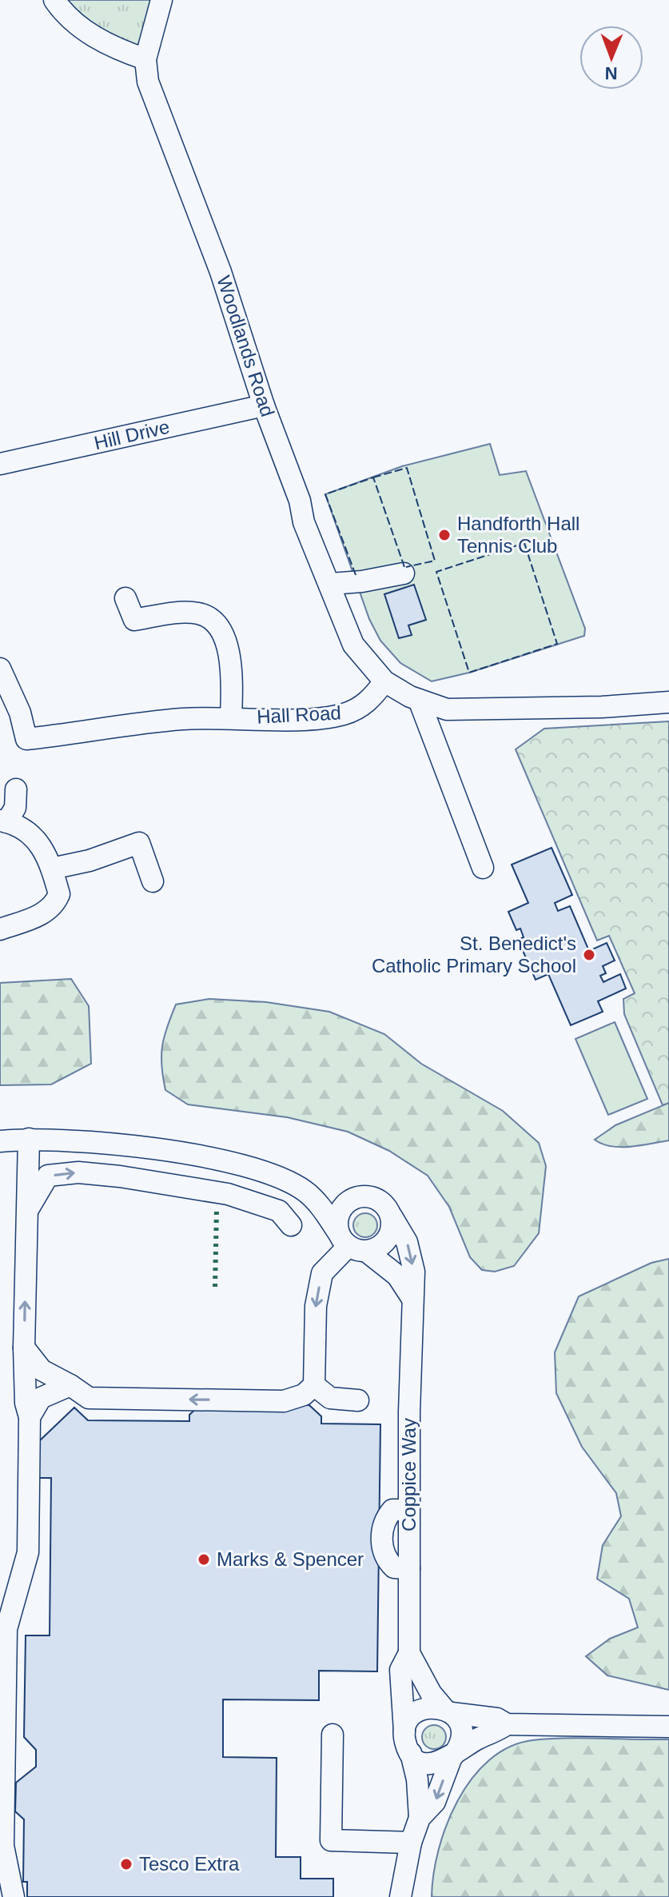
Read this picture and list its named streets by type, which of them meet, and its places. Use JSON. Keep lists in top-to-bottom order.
{
  "streets": {
    "street": [
      "Woodlands Road",
      "Hill Drive",
      "Hall Road",
      "Coppice Way"
    ]
  },
  "crossings": [
    ["Woodlands Road", "Hill Drive"],
    ["Woodlands Road", "Hall Road"]
  ],
  "places": [
    "Handforth Hall Tennis Club",
    "St. Benedict's Catholic Primary School",
    "Marks & Spencer",
    "Tesco Extra"
  ],
  "north": "bottom"
}
